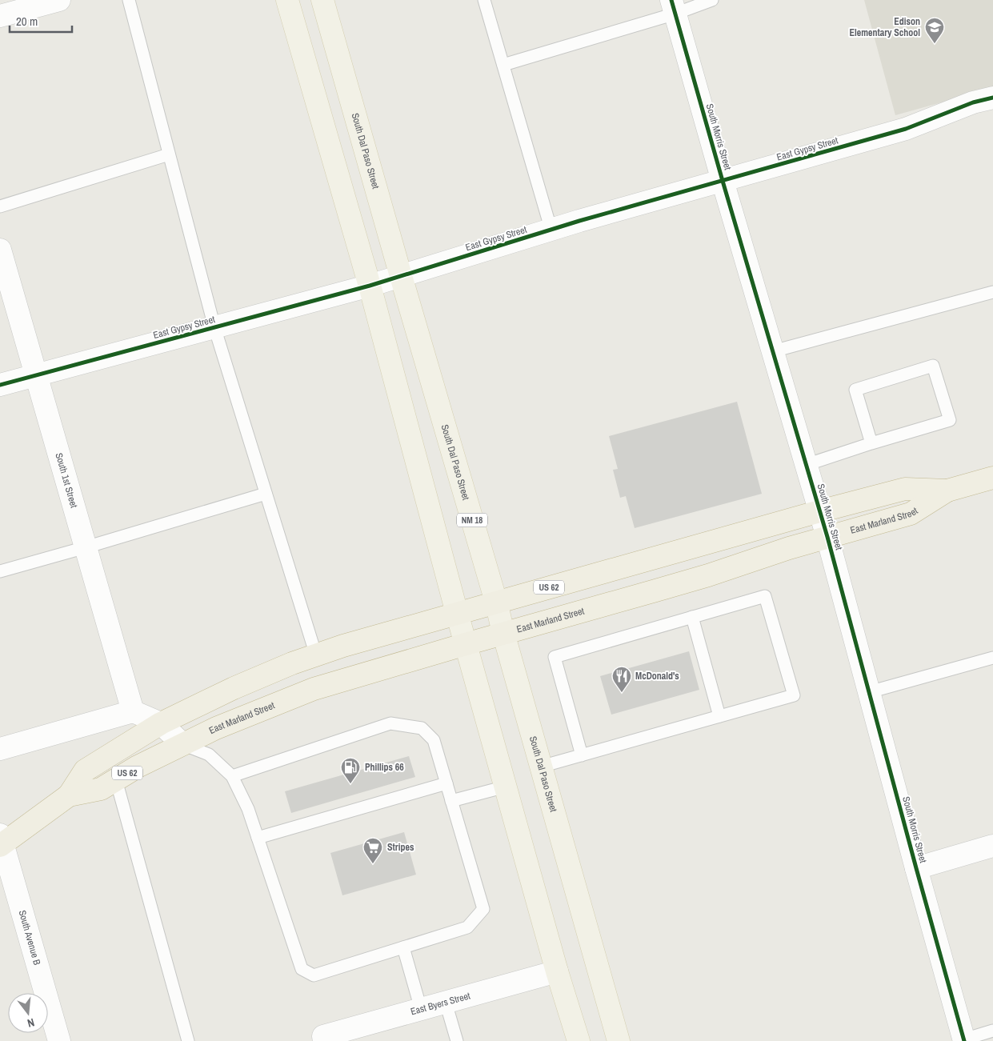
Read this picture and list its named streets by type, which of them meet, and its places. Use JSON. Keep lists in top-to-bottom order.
{
  "streets": {
    "highway": ["East Marland Street", "US 62"],
    "main road": ["South Dal Paso Street", "NM 18"],
    "street": [
      "South Morris Street",
      "East Gypsy Street",
      "South 1st Street",
      "South Avenue B",
      "East Byers Street"
    ]
  },
  "crossings": [
    ["South Morris Street", "East Gypsy Street"],
    ["South Morris Street", "East Marland Street"],
    ["East Gypsy Street", "South Dal Paso Street"],
    ["East Gypsy Street", "South 1st Street"],
    ["South Dal Paso Street", "East Marland Street"],
    ["East Marland Street", "US 62"],
    ["US 62", "South Avenue B"]
  ],
  "places": {
    "school or university": ["Edison Elementary School"],
    "restaurant": ["McDonald's"],
    "fuel station": ["Phillips 66"],
    "supermarket": ["Stripes"]
  },
  "scale_bar": "20 m",
  "north": "bottom"
}
